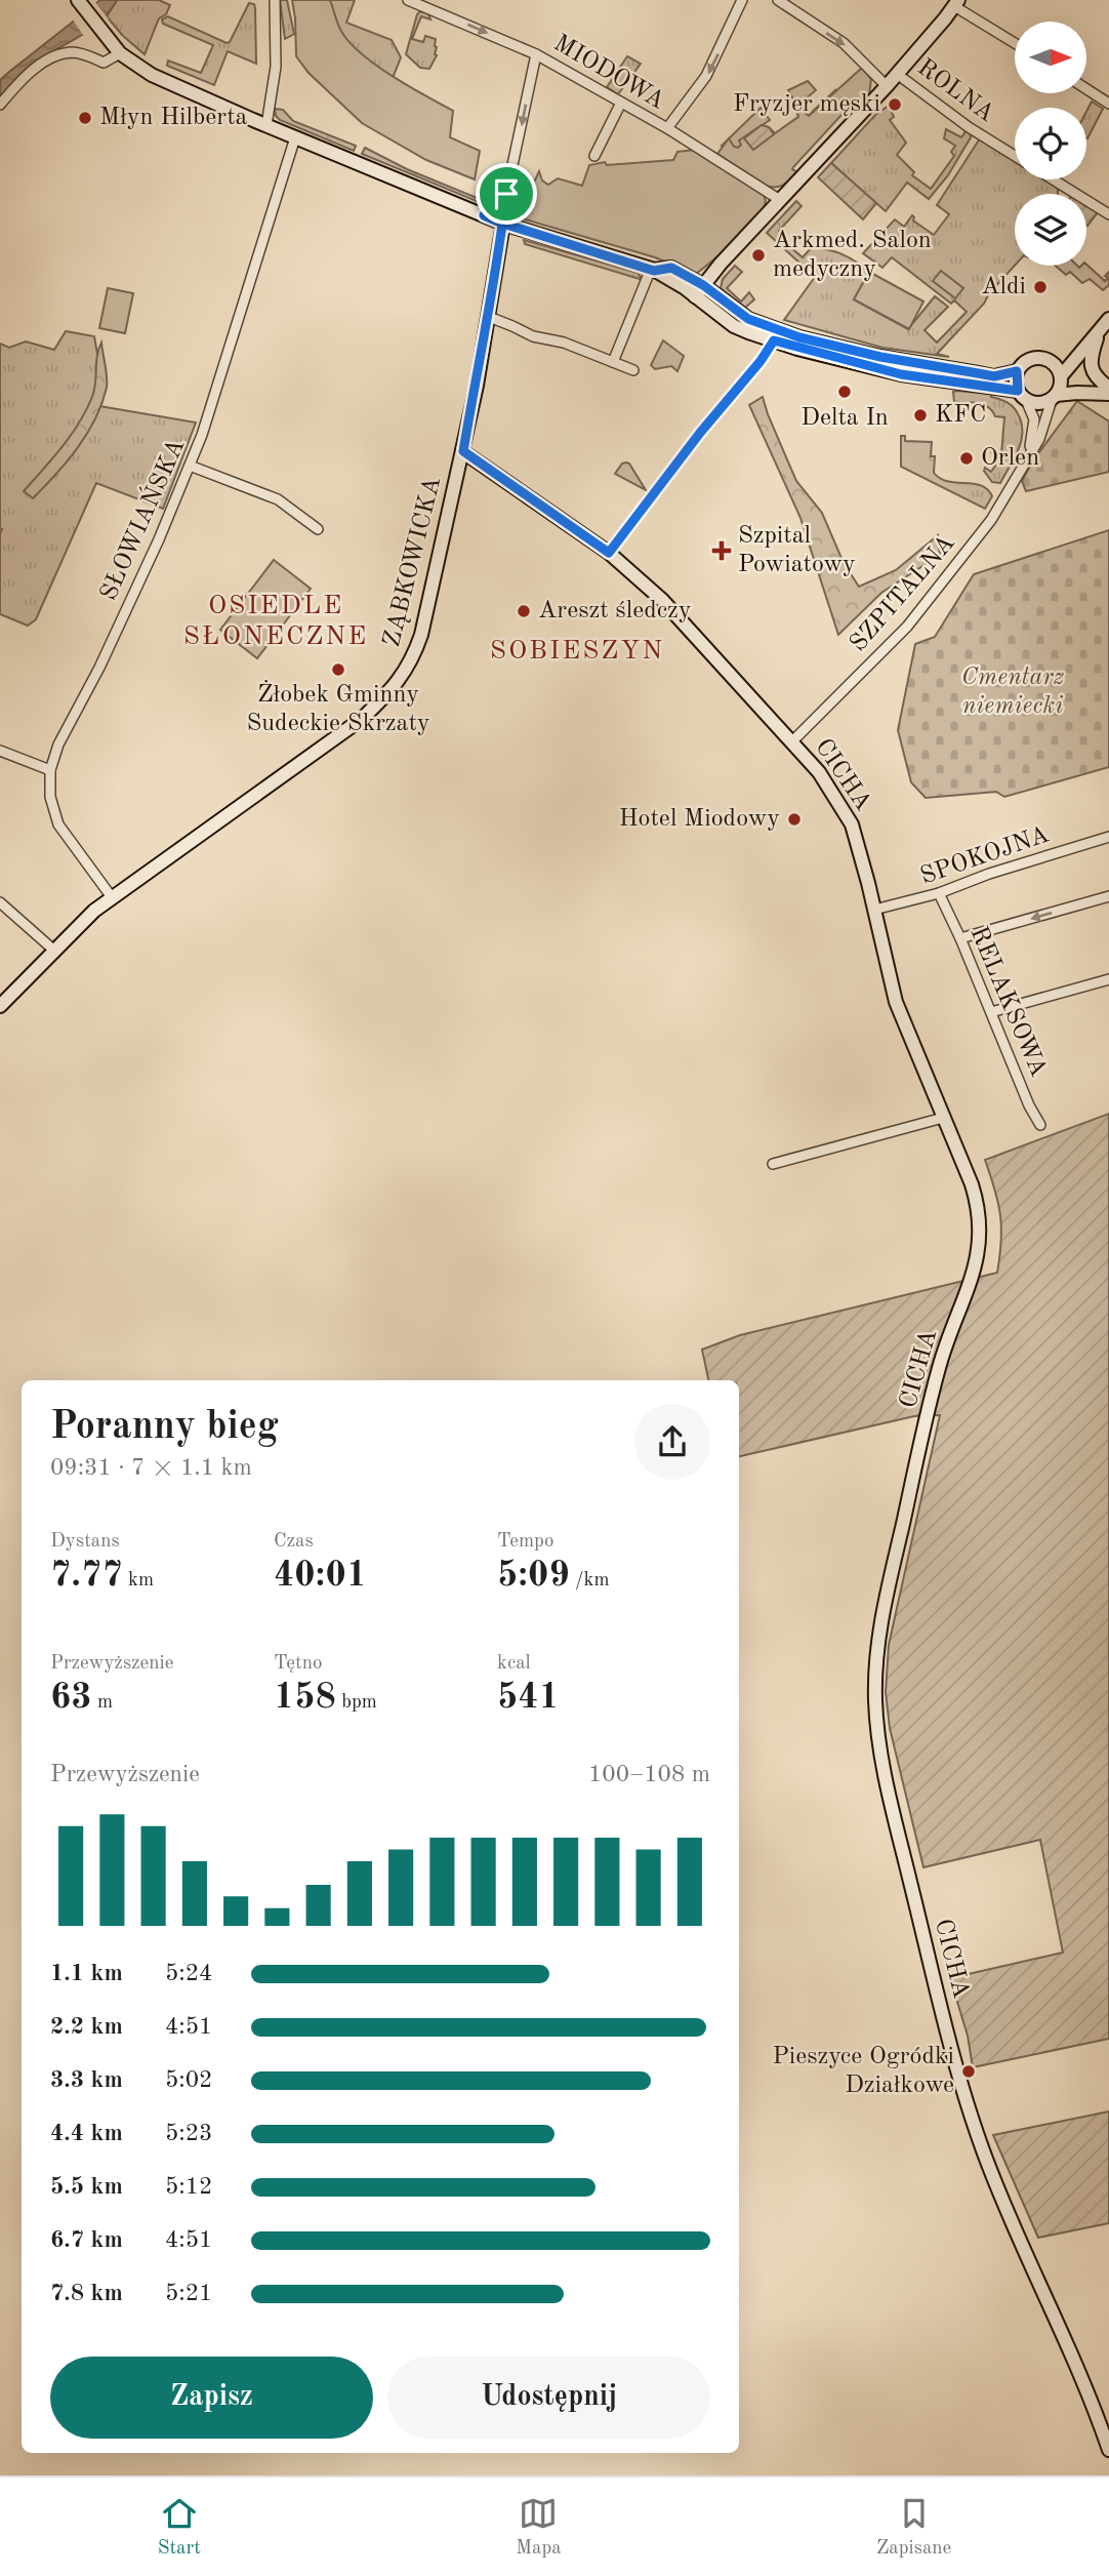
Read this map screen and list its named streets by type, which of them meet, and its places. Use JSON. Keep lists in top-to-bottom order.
{
  "streets": {
    "street": [
      "MIODOWA",
      "ROLNA",
      "SŁOWIAŃSKA",
      "ZĄBKOWICKA",
      "SZPITALNA",
      "CICHA",
      "SPOKOJNA",
      "RELAKSOWA"
    ]
  },
  "crossings": [
    ["MIODOWA", "ZĄBKOWICKA"],
    ["SŁOWIAŃSKA", "ZĄBKOWICKA"],
    ["ZĄBKOWICKA", "CICHA"],
    ["SZPITALNA", "CICHA"],
    ["CICHA", "SPOKOJNA"],
    ["SPOKOJNA", "RELAKSOWA"]
  ],
  "districts": ["OSIEDLE SŁONECZNE", "SOBIESZYN"],
  "parks": ["Cmentarz niemiecki"],
  "places": {
    "other": [
      "Fryzjer męski",
      "Młyn Hilberta",
      "Arkmed. Salon medyczny",
      "Aldi",
      "Delta In",
      "KFC",
      "Orlen",
      "Areszt śledczy",
      "Żłobek Gminny Sudeckie Skrzaty",
      "Hotel Miodowy",
      "Pieszyce Ogródki Działkowe"
    ],
    "health": ["Szpital Powiatowy"]
  },
  "north": "right",
  "page": {
    "heading": ["Poranny bieg", "09:31 · 7 × 1.1 km"],
    "stats": [
      ["Dystans", "7.77 km"],
      ["Czas", "40:01"],
      ["Tempo", "5:09 /km"],
      ["Przewyższenie", "63 m"],
      ["Tętno", "158 bpm"],
      ["kcal", "541"]
    ],
    "chart": ["Przewyższenie", "100–108 m"],
    "list": [
      {
        "name": "1.1 km",
        "note": "5:24"
      },
      {
        "name": "2.2 km",
        "note": "4:51"
      },
      {
        "name": "3.3 km",
        "note": "5:02"
      },
      {
        "name": "4.4 km",
        "note": "5:23"
      },
      {
        "name": "5.5 km",
        "note": "5:12"
      },
      {
        "name": "6.7 km",
        "note": "4:51"
      },
      {
        "name": "7.8 km",
        "note": "5:21"
      }
    ],
    "buttons": ["Zapisz", "Udostępnij"],
    "tabs": ["Start", "Mapa", "Zapisane"]
  }
}
